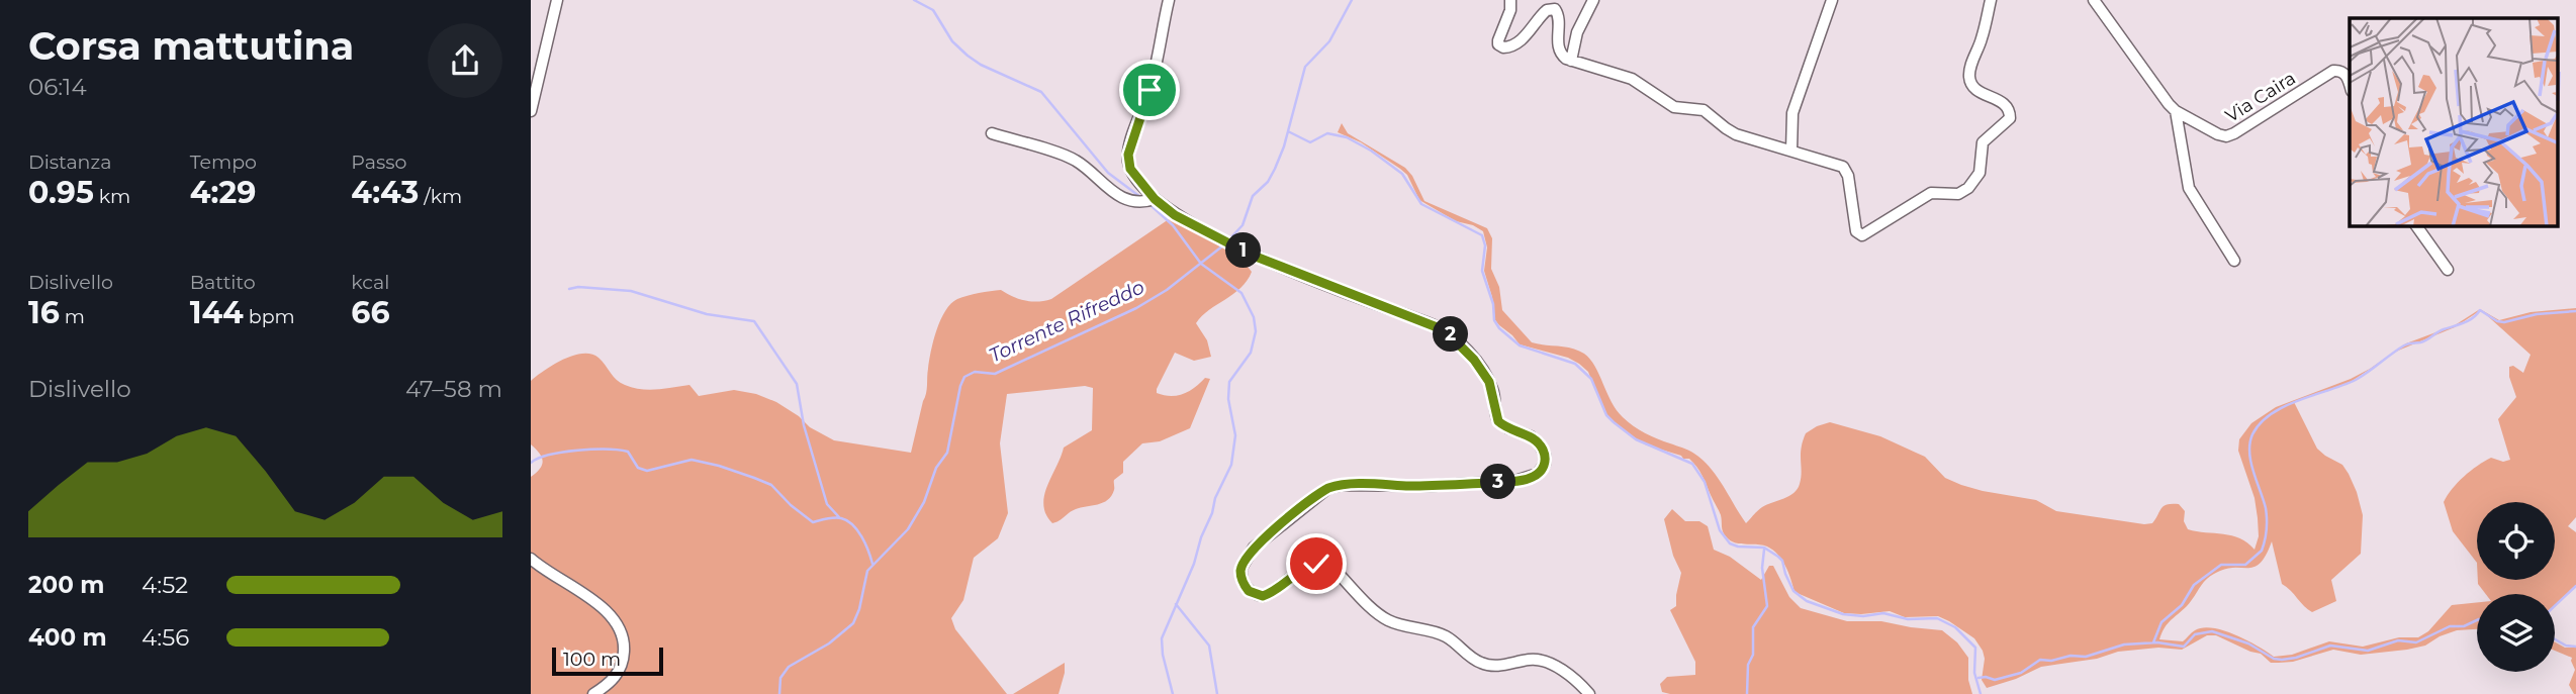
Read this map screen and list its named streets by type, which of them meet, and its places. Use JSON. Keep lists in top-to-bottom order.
{
  "streets": {
    "street": ["Via Caira"]
  },
  "water": ["Torrente Rifreddo"],
  "scale_bar": "100 m",
  "page": {
    "heading": ["Corsa mattutina", "06:14"],
    "stats": [
      ["Distanza", "0.95 km"],
      ["Tempo", "4:29"],
      ["Passo", "4:43 /km"],
      ["Dislivello", "16 m"],
      ["Battito", "144 bpm"],
      ["kcal", "66"]
    ],
    "pins": ["1", "2", "3"],
    "chart": ["Dislivello", "47–58 m"],
    "list": [
      {
        "name": "200 m",
        "note": "4:52"
      },
      {
        "name": "400 m",
        "note": "4:56"
      }
    ],
    "scale": "100 m"
  }
}
